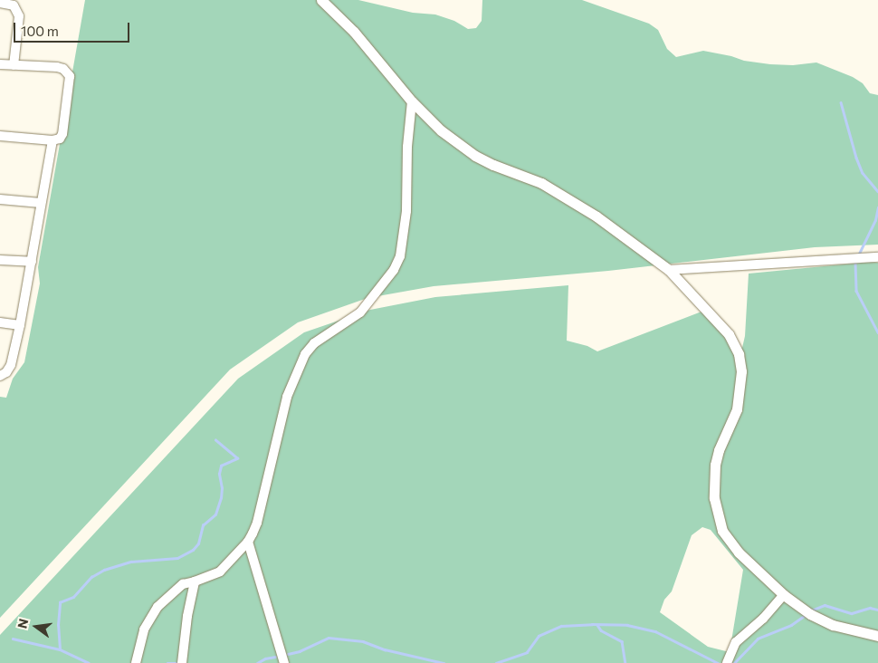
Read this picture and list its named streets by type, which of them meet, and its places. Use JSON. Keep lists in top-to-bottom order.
{
  "scale_bar": "100 m",
  "north": "left"
}
